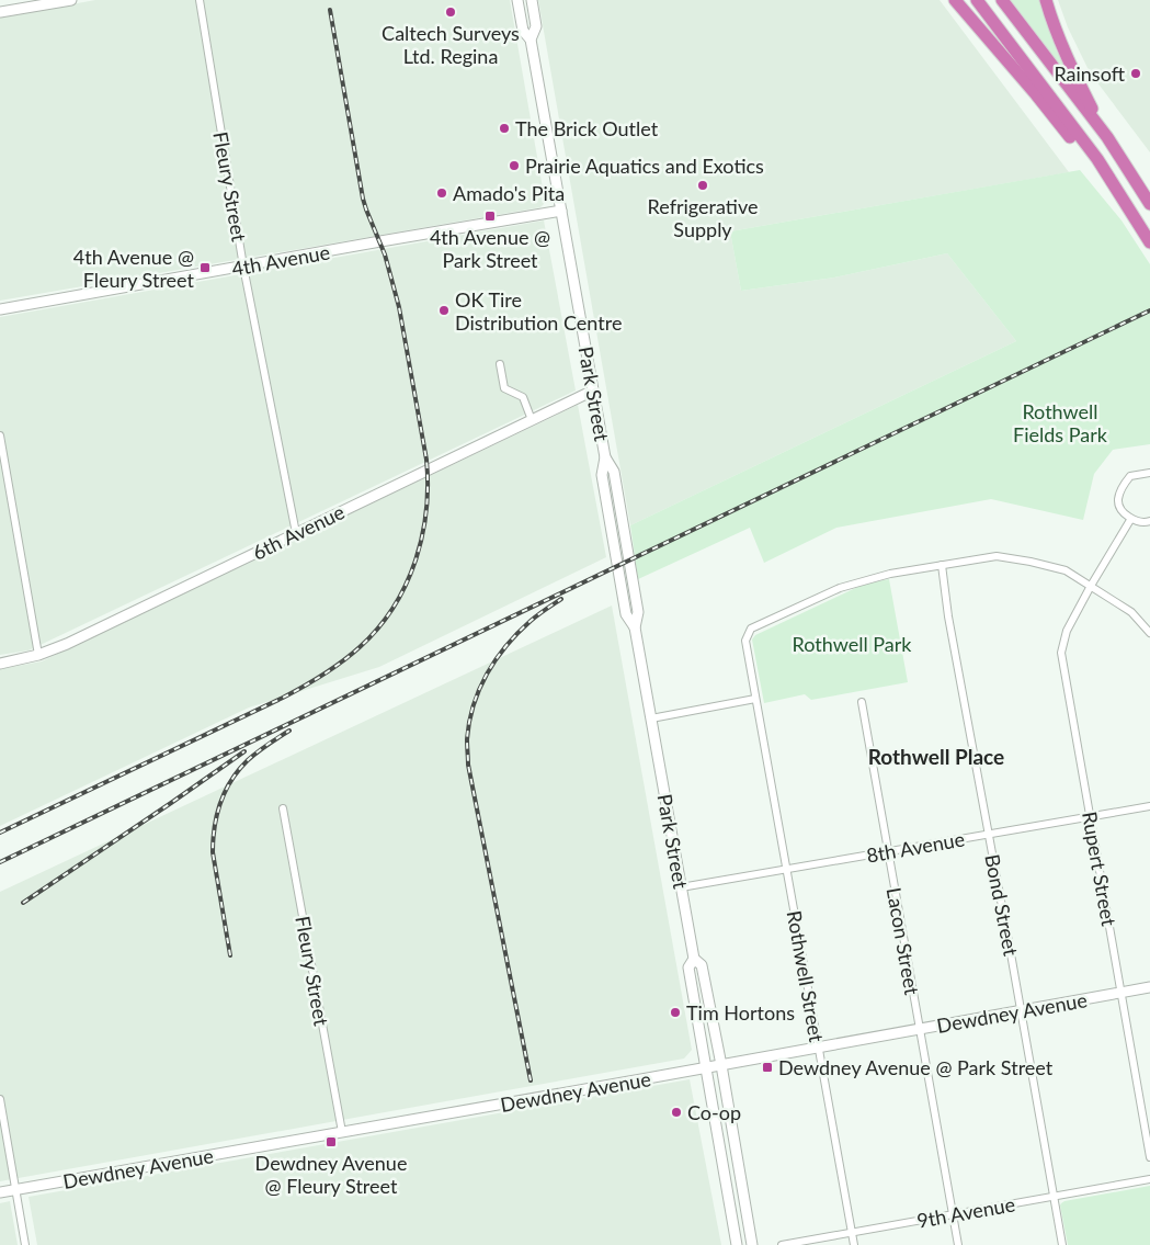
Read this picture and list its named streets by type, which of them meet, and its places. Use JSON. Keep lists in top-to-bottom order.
{
  "streets": {
    "street": [
      "Fleury Street",
      "4th Avenue",
      "Park Street",
      "6th Avenue",
      "8th Avenue",
      "Rupert Street",
      "Bond Street",
      "Lacon Street",
      "Rothwell Street",
      "Dewdney Avenue",
      "9th Avenue"
    ]
  },
  "crossings": [
    ["Fleury Street", "4th Avenue"],
    ["Fleury Street", "6th Avenue"],
    ["Fleury Street", "Dewdney Avenue"],
    ["4th Avenue", "Park Street"],
    ["Park Street", "6th Avenue"],
    ["Park Street", "8th Avenue"],
    ["Park Street", "Dewdney Avenue"],
    ["8th Avenue", "Rupert Street"],
    ["8th Avenue", "Bond Street"],
    ["8th Avenue", "Lacon Street"],
    ["8th Avenue", "Rothwell Street"],
    ["Rupert Street", "Rothwell Street"],
    ["Rupert Street", "Dewdney Avenue"],
    ["Bond Street", "Rothwell Street"],
    ["Bond Street", "Dewdney Avenue"],
    ["Bond Street", "9th Avenue"],
    ["Lacon Street", "Dewdney Avenue"],
    ["Lacon Street", "9th Avenue"],
    ["Rothwell Street", "Dewdney Avenue"],
    ["Rothwell Street", "9th Avenue"]
  ],
  "districts": ["Rothwell Place"],
  "parks": ["Rothwell Fields Park", "Rothwell Park"],
  "places": {
    "other": [
      "Caltech Surveys Ltd. Regina",
      "Rainsoft",
      "The Brick Outlet",
      "Prairie Aquatics and Exotics",
      "Refrigerative Supply",
      "Amado's Pita",
      "OK Tire Distribution Centre",
      "Tim Hortons",
      "Co-op"
    ],
    "transit": [
      "4th Avenue @ Park Street",
      "4th Avenue @ Fleury Street",
      "Dewdney Avenue @ Park Street",
      "Dewdney Avenue @ Fleury Street"
    ]
  }
}
